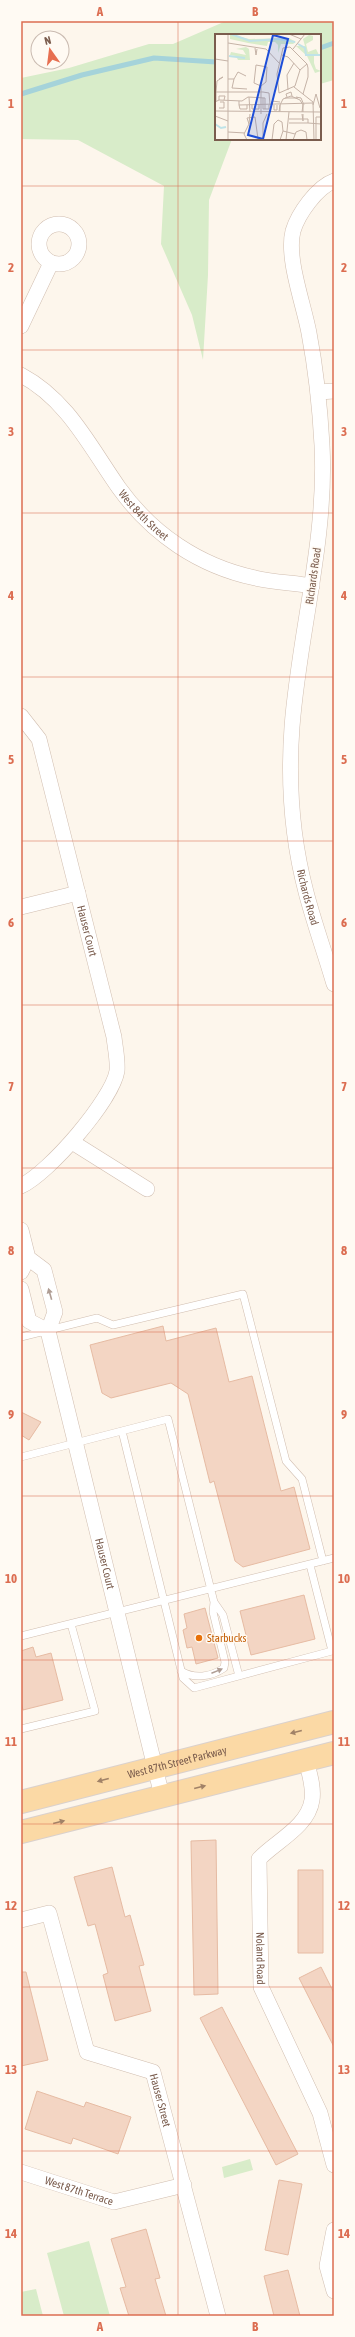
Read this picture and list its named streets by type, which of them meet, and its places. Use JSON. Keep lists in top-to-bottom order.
{
  "streets": {
    "main road": ["West 87th Street Parkway"],
    "street": [
      "West 84th Street",
      "Richards Road",
      "Hauser Court",
      "Noland Road",
      "Hauser Street",
      "West 87th Terrace"
    ]
  },
  "crossings": [
    ["West 84th Street", "Richards Road"],
    ["Hauser Court", "West 87th Street Parkway"],
    ["Hauser Street", "West 87th Terrace"]
  ],
  "places": ["Starbucks"],
  "north": "top",
  "grid": {
    "columns": ["A", "B"],
    "rows": [
      "1",
      "2",
      "3",
      "4",
      "5",
      "6",
      "7",
      "8",
      "9",
      "10",
      "11",
      "12",
      "13",
      "14"
    ]
  }
}
